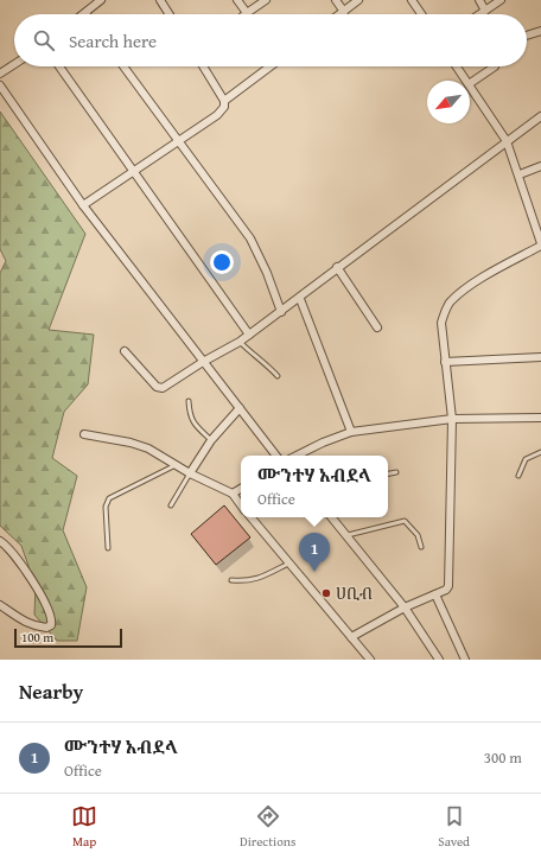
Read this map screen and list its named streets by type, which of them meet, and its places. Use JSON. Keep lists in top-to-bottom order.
{
  "places": ["ሀቢብ"],
  "scale_bar": "100 m",
  "north": "bottom left",
  "page": {
    "search": "Search here",
    "popup": ["ሙንተሃ አብደላ", "Office"],
    "pins": "1",
    "scale": "100 m",
    "heading": "Nearby",
    "list": [
      {
        "mark": "1",
        "name": "ሙንተሃ አብደላ",
        "note": "Office",
        "value": "300 m"
      }
    ],
    "nav": ["Map", "Directions", "Saved"]
  }
}
